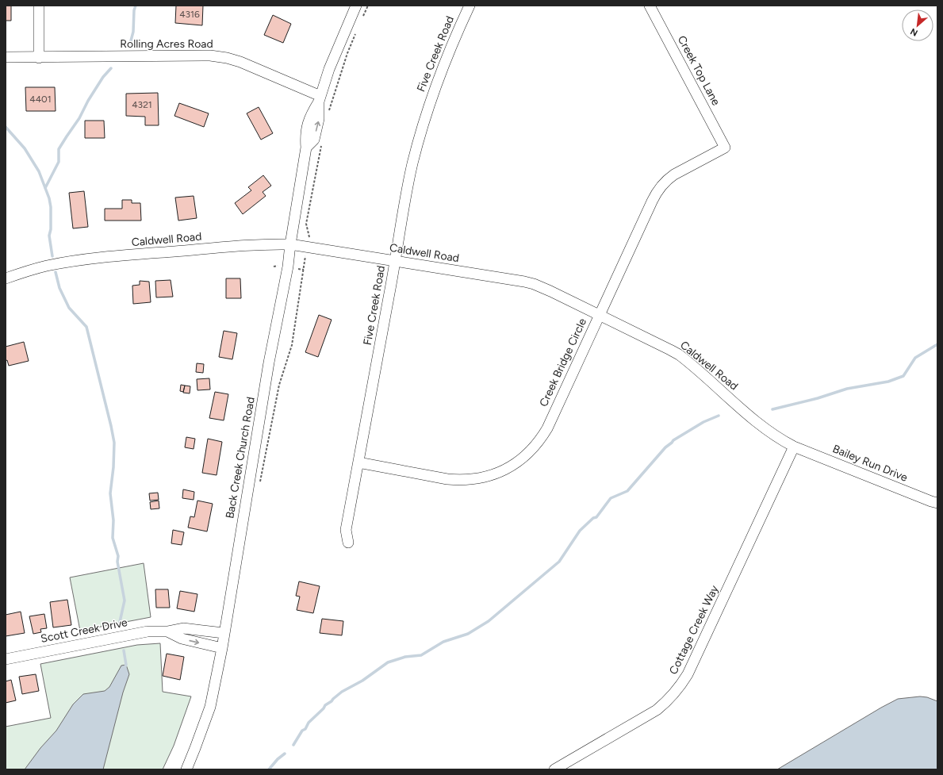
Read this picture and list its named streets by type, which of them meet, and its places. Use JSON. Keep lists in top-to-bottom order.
{
  "streets": {
    "street": [
      "Rolling Acres Road",
      "Five Creek Road",
      "Creek Top Lane",
      "Caldwell Road",
      "Creek Bridge Circle",
      "Back Creek Church Road",
      "Bailey Run Drive",
      "Cottage Creek Way",
      "Scott Creek Drive"
    ]
  },
  "crossings": [
    ["Rolling Acres Road", "Back Creek Church Road"],
    ["Five Creek Road", "Caldwell Road"],
    ["Five Creek Road", "Creek Bridge Circle"],
    ["Creek Top Lane", "Creek Bridge Circle"],
    ["Caldwell Road", "Creek Bridge Circle"],
    ["Caldwell Road", "Back Creek Church Road"],
    ["Caldwell Road", "Bailey Run Drive"],
    ["Caldwell Road", "Cottage Creek Way"],
    ["Back Creek Church Road", "Scott Creek Drive"],
    ["Bailey Run Drive", "Cottage Creek Way"]
  ],
  "house_numbers": ["4316", "4401", "4321"],
  "north": "bottom left"
}
